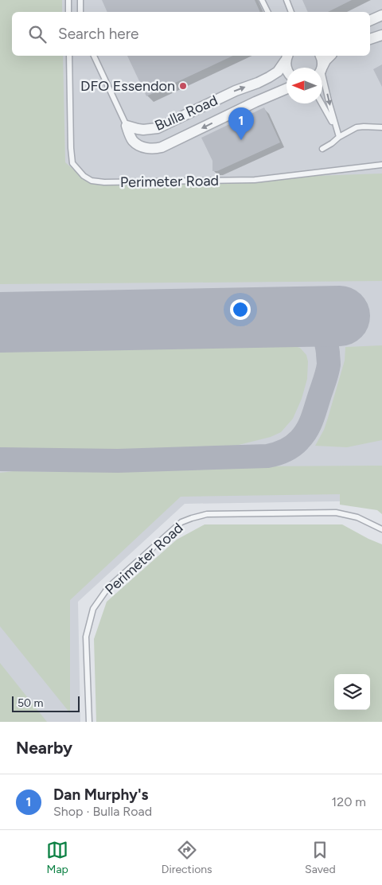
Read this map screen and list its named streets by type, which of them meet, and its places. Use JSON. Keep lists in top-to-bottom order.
{
  "streets": {
    "street": ["Bulla Road"],
    "lane": ["Perimeter Road"]
  },
  "places": ["DFO Essendon"],
  "scale_bar": "50 m",
  "north": "left",
  "page": {
    "search": "Search here",
    "pins": "1",
    "scale": "50 m",
    "heading": "Nearby",
    "list": [
      {
        "mark": "1",
        "name": "Dan Murphy's",
        "note": "Shop · Bulla Road",
        "value": "120 m"
      }
    ],
    "nav": ["Map", "Directions", "Saved"]
  }
}
